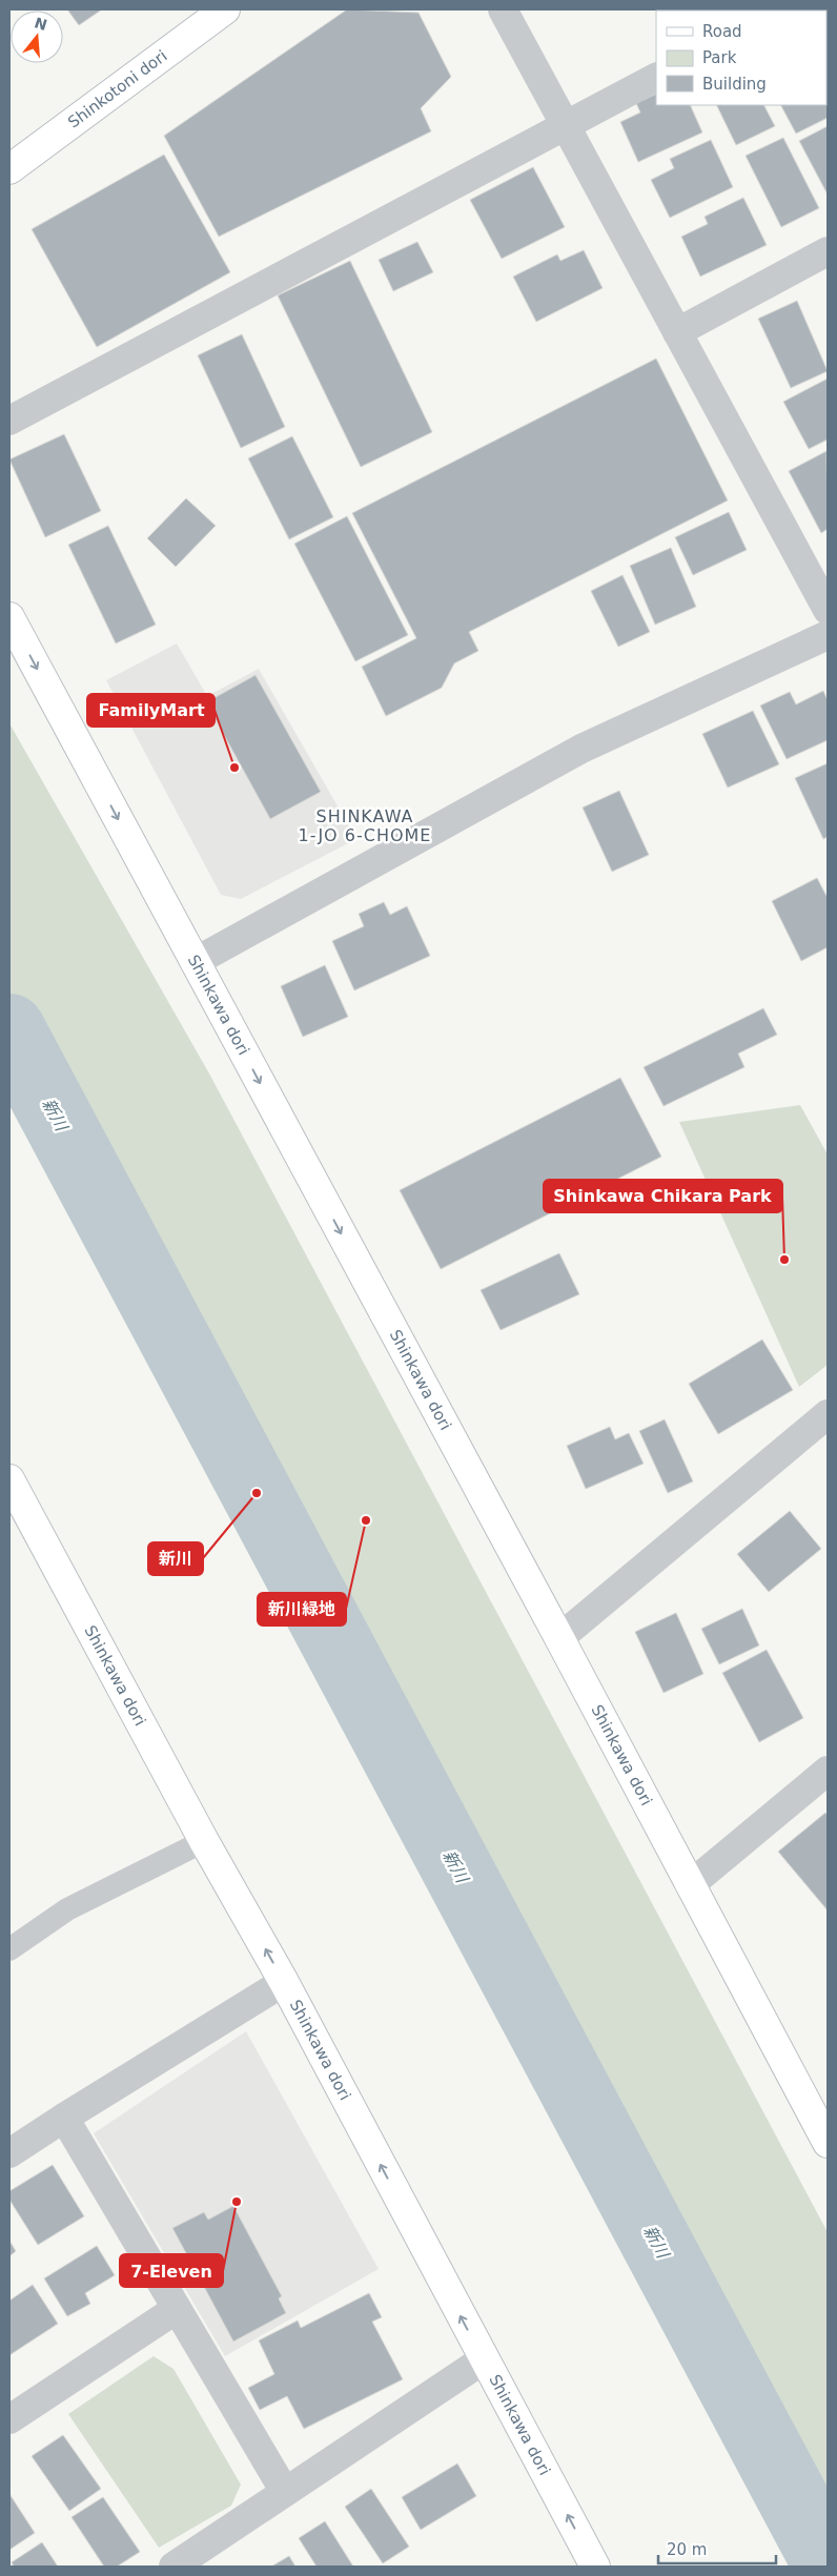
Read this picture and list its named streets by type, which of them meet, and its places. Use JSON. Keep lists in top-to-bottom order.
{
  "streets": {
    "street": ["Shinkotoni dori", "Shinkawa dori"]
  },
  "districts": ["SHINKAWA 1-JO 6-CHOME"],
  "water": ["新川"],
  "places": [
    "FamilyMart",
    "Shinkawa Chikara Park",
    "新川",
    "新川緑地",
    "7-Eleven"
  ],
  "legend": ["Road", "Park", "Building"],
  "scale_bar": "20 m",
  "north": "top"
}
